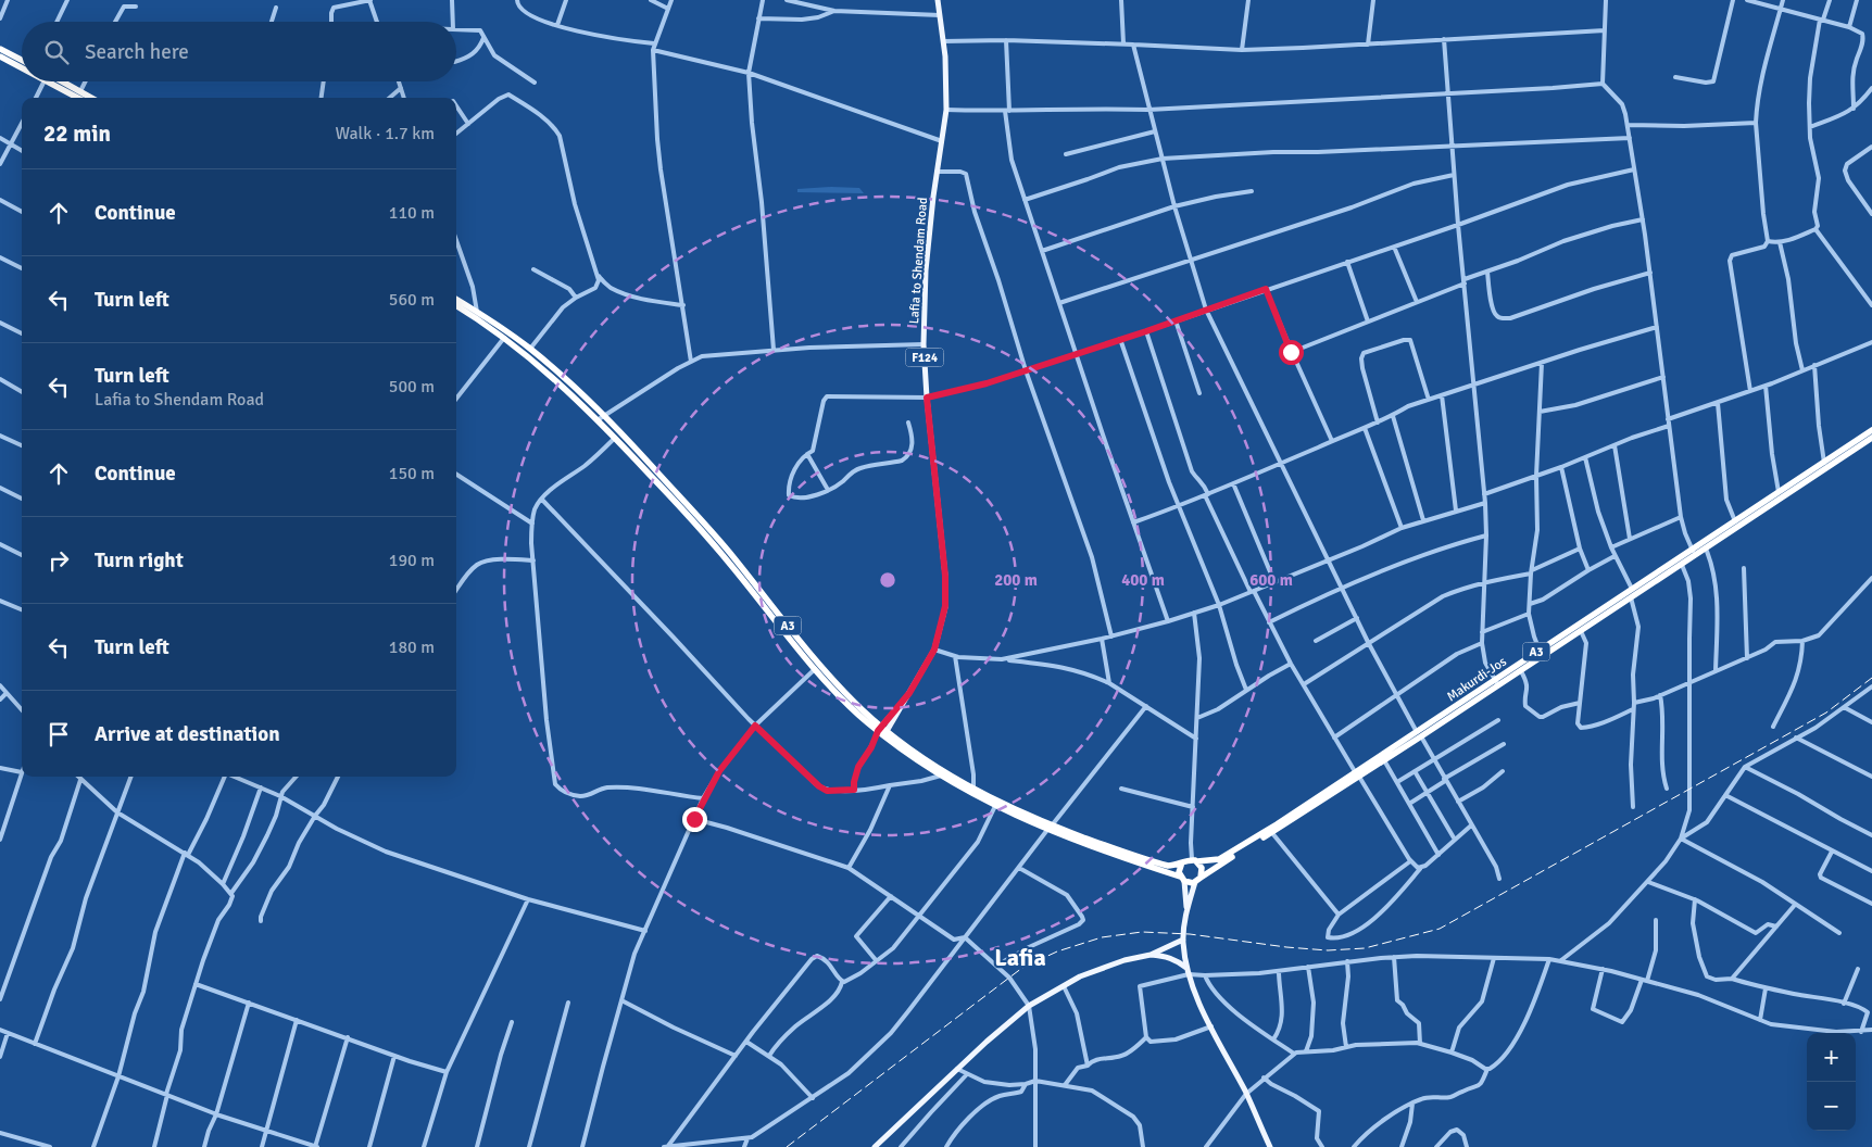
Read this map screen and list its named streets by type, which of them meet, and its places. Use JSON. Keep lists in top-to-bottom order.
{
  "streets": {
    "highway": ["A3", "Makurdi-Jos"],
    "main road": ["Lafia to Shendam Road", "F124"]
  },
  "crossings": [
    ["Lafia to Shendam Road", "A3"],
    ["A3", "Makurdi-Jos"]
  ],
  "districts": ["Lafia"],
  "page": {
    "search": "Search here",
    "heading": ["22 min", "Walk · 1.7 km"],
    "list": [
      ["Continue", "110 m"],
      ["Turn left", "560 m"],
      ["Turn left", "Lafia to Shendam Road", "500 m"],
      ["Continue", "150 m"],
      ["Turn right", "190 m"],
      ["Turn left", "180 m"],
      "Arrive at destination"
    ],
    "map_buttons": ["+", "−"]
  },
  "rings": ["200 m", "400 m", "600 m"]
}
